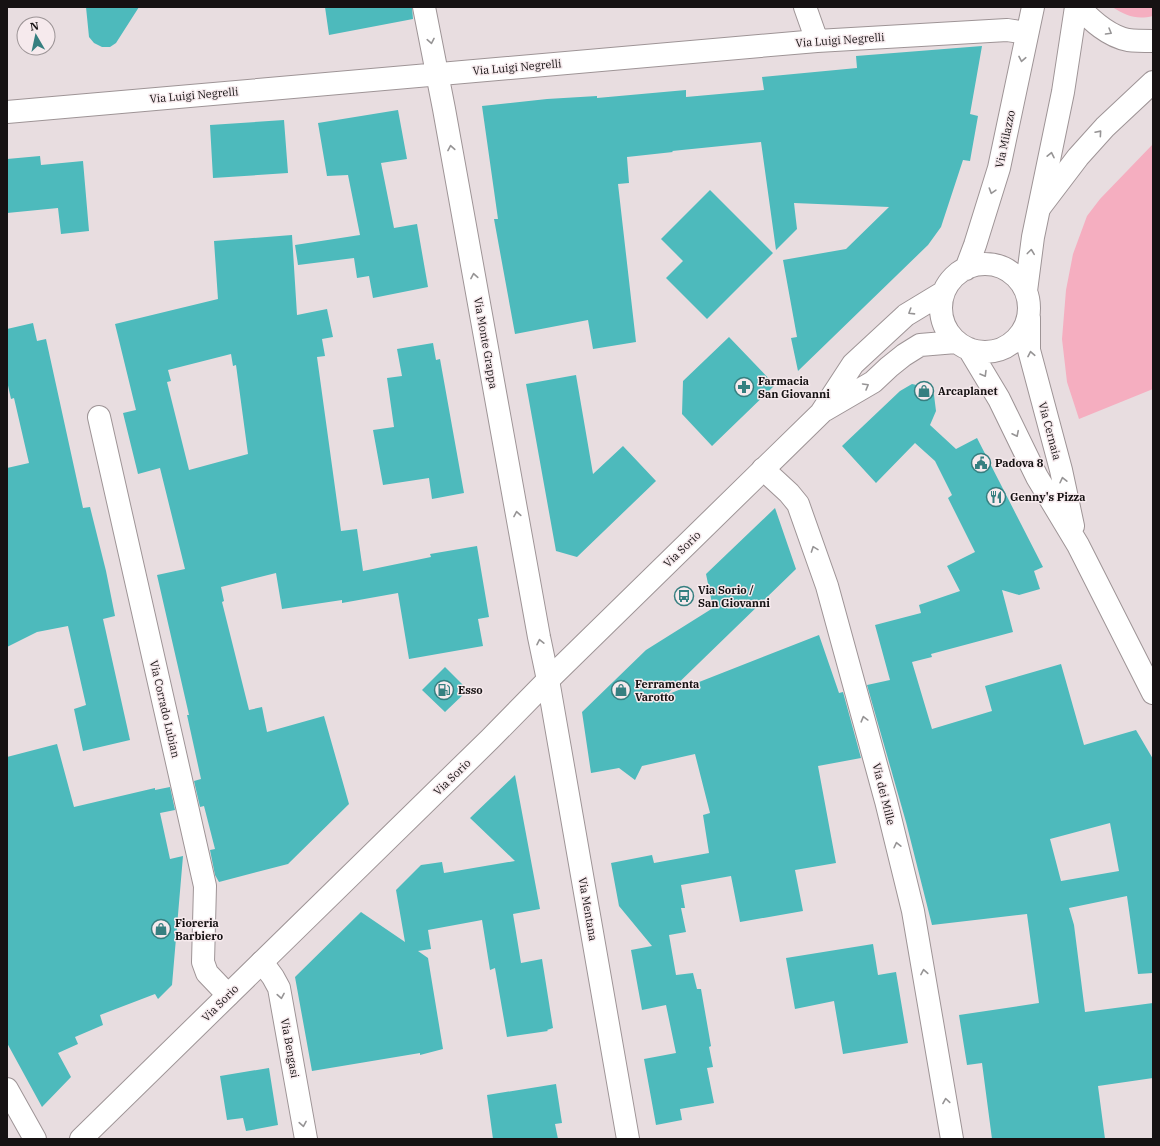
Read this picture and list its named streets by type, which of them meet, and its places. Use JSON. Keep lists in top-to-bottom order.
{
  "streets": {
    "street": [
      "Via Luigi Negrelli",
      "Via Milazzo",
      "Via Monte Grappa",
      "Via Cernaia",
      "Via Sorio",
      "Via Corrado Lubian",
      "Via dei Mille",
      "Via Mentana",
      "Via Bengasi"
    ]
  },
  "crossings": [
    ["Via Luigi Negrelli", "Via Milazzo"],
    ["Via Luigi Negrelli", "Via Monte Grappa"],
    ["Via Milazzo", "Via Cernaia"],
    ["Via Milazzo", "Via Sorio"],
    ["Via Monte Grappa", "Via Sorio"],
    ["Via Monte Grappa", "Via Mentana"],
    ["Via Cernaia", "Via Sorio"],
    ["Via Sorio", "Via Corrado Lubian"],
    ["Via Sorio", "Via dei Mille"],
    ["Via Sorio", "Via Mentana"],
    ["Via Sorio", "Via Bengasi"]
  ],
  "one_way": ["Via Monte Grappa", "Via dei Mille", "Via Bengasi"],
  "places": {
    "pharmacy": ["Farmacia San Giovanni"],
    "shop": ["Arcaplanet", "Ferramenta Varotto", "Fioreria Barbiero"],
    "public building": ["Padova 8"],
    "restaurant": ["Genny's Pizza"],
    "bus stop": ["Via Sorio / San Giovanni"],
    "fuel station": ["Esso"]
  },
  "north": "top"
}
